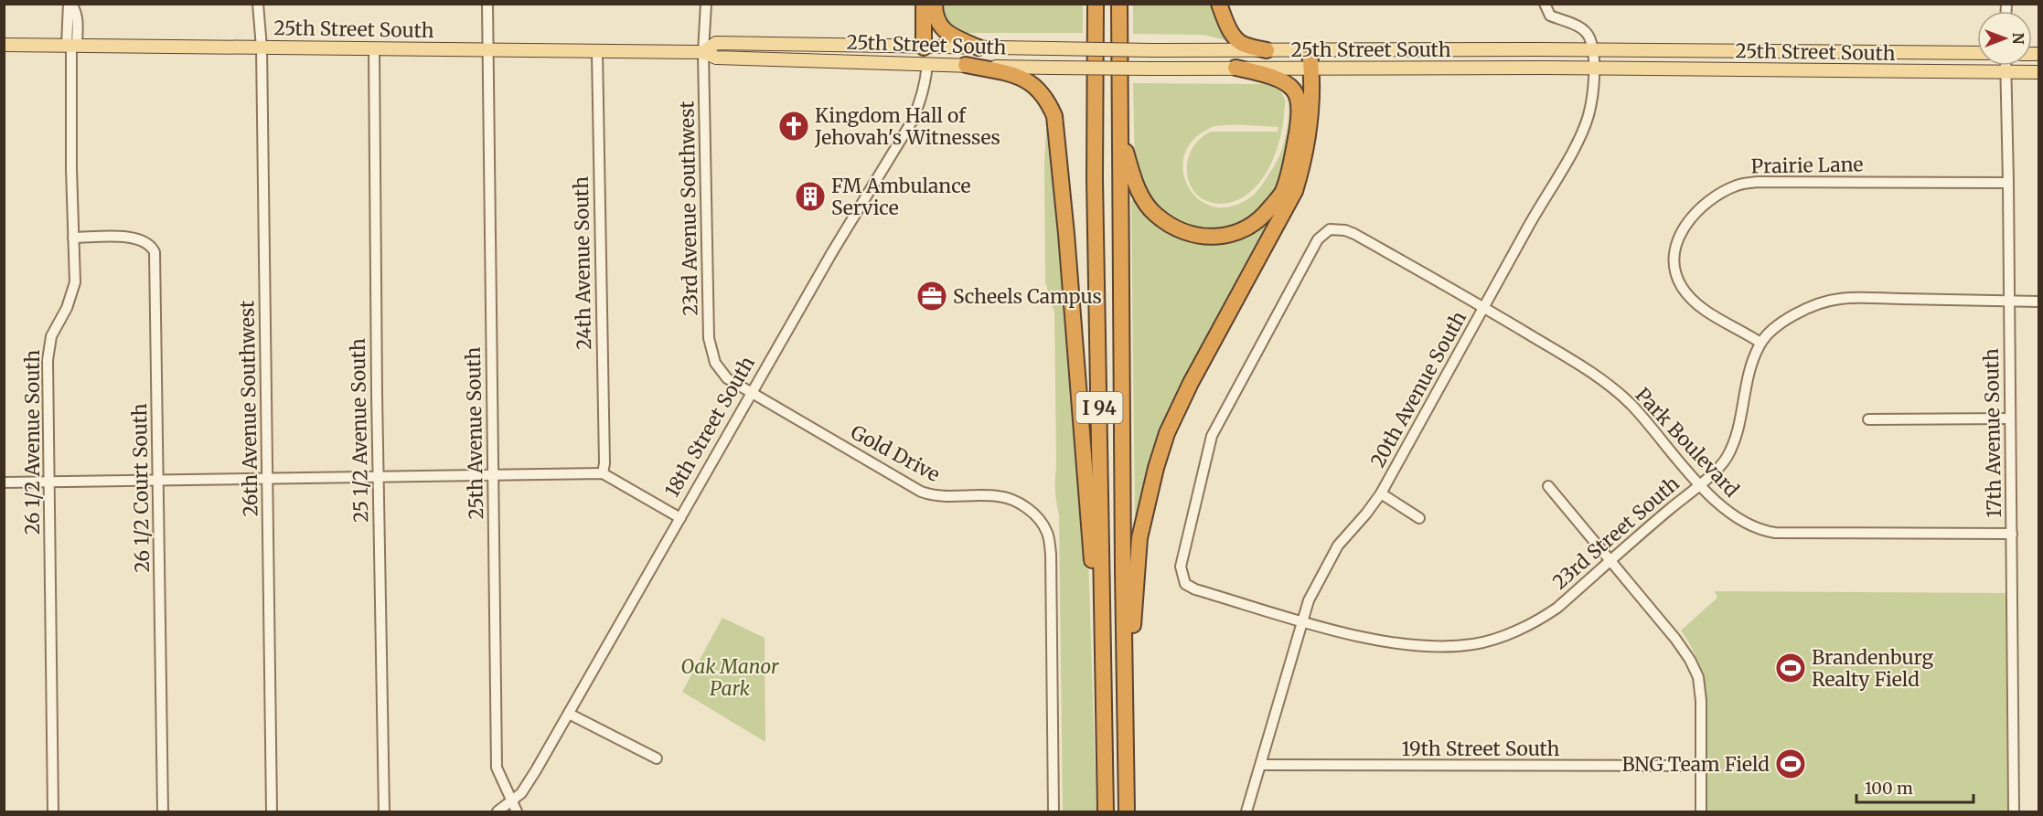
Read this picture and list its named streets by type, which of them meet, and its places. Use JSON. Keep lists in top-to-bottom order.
{
  "streets": {
    "highway": ["I 94"],
    "main road": ["25th Street South", "18th Street South"],
    "street": [
      "Prairie Lane",
      "23rd Avenue Southwest",
      "24th Avenue South",
      "20th Avenue South",
      "26th Avenue Southwest",
      "25 1/2 Avenue South",
      "25th Avenue South",
      "17th Avenue South",
      "26 1/2 Avenue South",
      "Park Boulevard",
      "Gold Drive",
      "26 1/2 Court South",
      "23rd Street South",
      "19th Street South"
    ]
  },
  "crossings": [
    ["25th Street South", "23rd Avenue Southwest"],
    ["25th Street South", "24th Avenue South"],
    ["25th Street South", "20th Avenue South"],
    ["25th Street South", "26th Avenue Southwest"],
    ["25th Street South", "18th Street South"],
    ["25th Street South", "25 1/2 Avenue South"],
    ["25th Street South", "25th Avenue South"],
    ["25th Street South", "17th Avenue South"],
    ["25th Street South", "26 1/2 Avenue South"],
    ["Prairie Lane", "17th Avenue South"],
    ["Prairie Lane", "23rd Street South"],
    ["23rd Avenue Southwest", "18th Street South"],
    ["23rd Avenue Southwest", "Gold Drive"],
    ["20th Avenue South", "Park Boulevard"],
    ["20th Avenue South", "23rd Street South"],
    ["20th Avenue South", "19th Street South"],
    ["18th Street South", "25th Avenue South"],
    ["18th Street South", "Gold Drive"],
    ["17th Avenue South", "Park Boulevard"],
    ["17th Avenue South", "23rd Street South"],
    ["26 1/2 Avenue South", "26 1/2 Court South"],
    ["Park Boulevard", "23rd Street South"]
  ],
  "parks": ["Oak Manor Park"],
  "places": {
    "church": ["Kingdom Hall of Jehovah's Witnesses"],
    "building": ["FM Ambulance Service"],
    "office": ["Scheels Campus"],
    "sports": ["Brandenburg Realty Field", "BNG Team Field"]
  },
  "scale_bar": "100 m",
  "north": "right"
}
